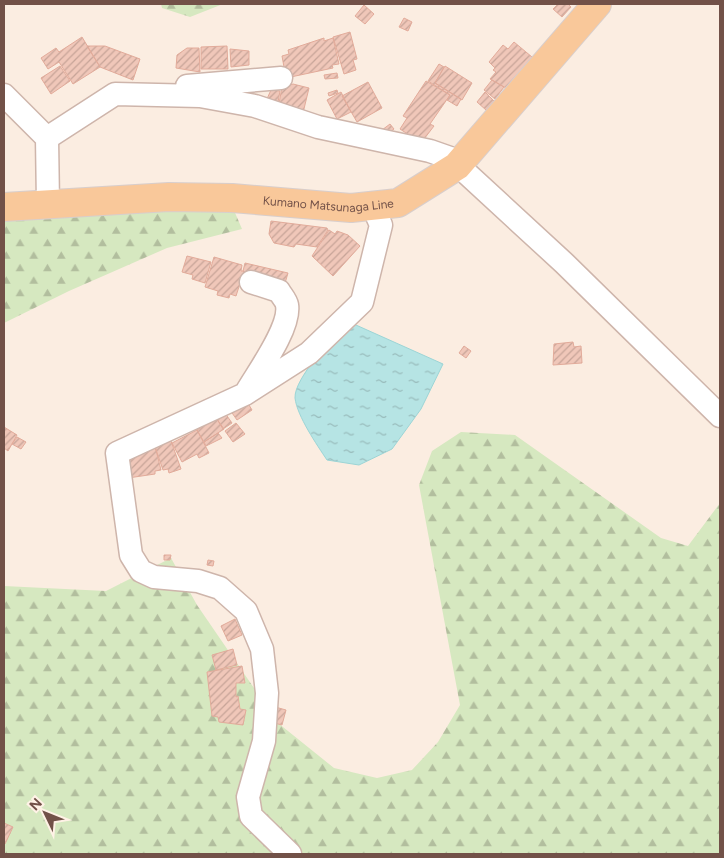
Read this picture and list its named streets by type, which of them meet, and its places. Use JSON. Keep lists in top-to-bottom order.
{
  "streets": {
    "main road": ["Kumano Matsunaga Line"]
  },
  "north": "top left"
}
